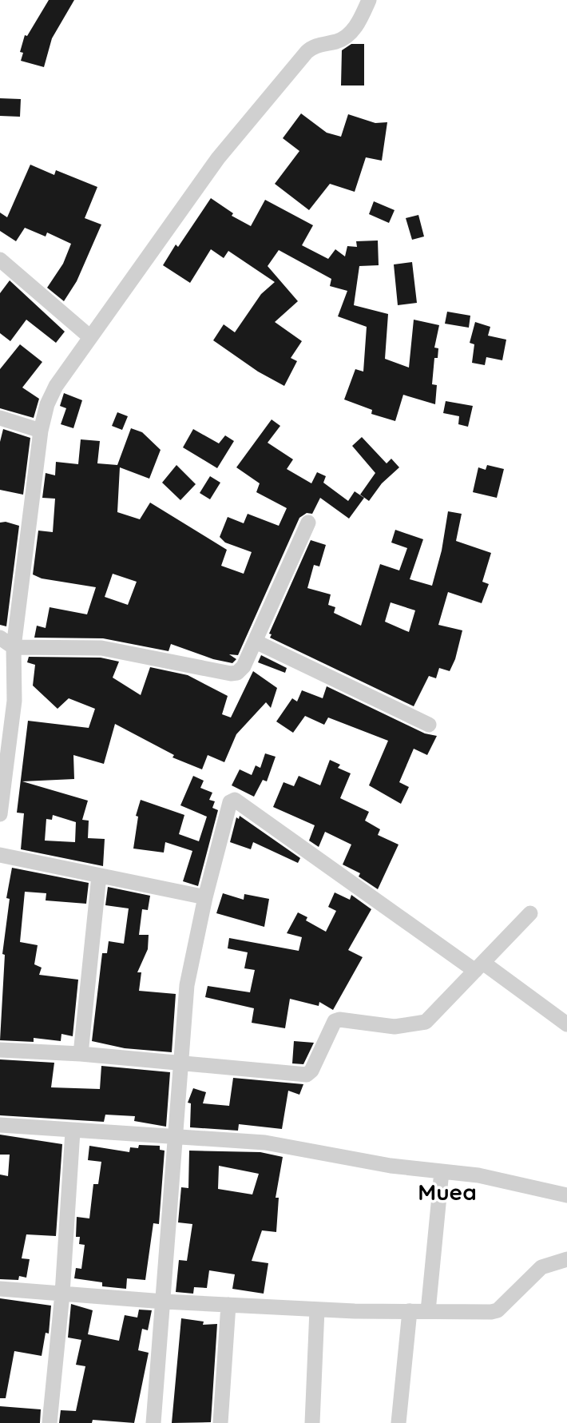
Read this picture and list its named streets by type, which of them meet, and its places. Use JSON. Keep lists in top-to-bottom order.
{
  "districts": ["Muea"]
}
